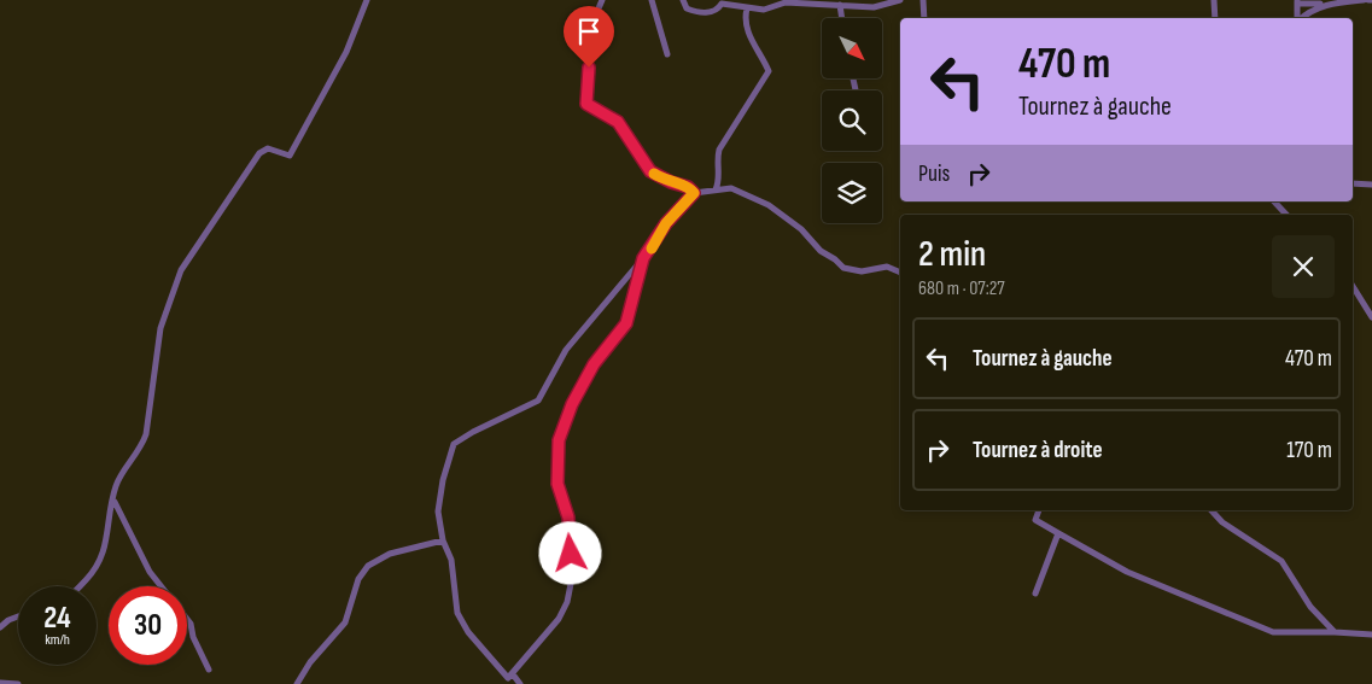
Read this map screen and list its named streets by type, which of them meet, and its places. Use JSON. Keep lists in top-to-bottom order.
{
  "north": "bottom right",
  "page": {
    "turn": ["470 m", "Tournez à gauche"],
    "then": "Puis",
    "heading": ["2 min", "680 m · 07:27"],
    "list": [
      {
        "name": "Tournez à gauche",
        "value": "470 m"
      },
      {
        "name": "Tournez à droite",
        "value": "170 m"
      }
    ],
    "speed": "24 km/h",
    "limit": "30"
  }
}
